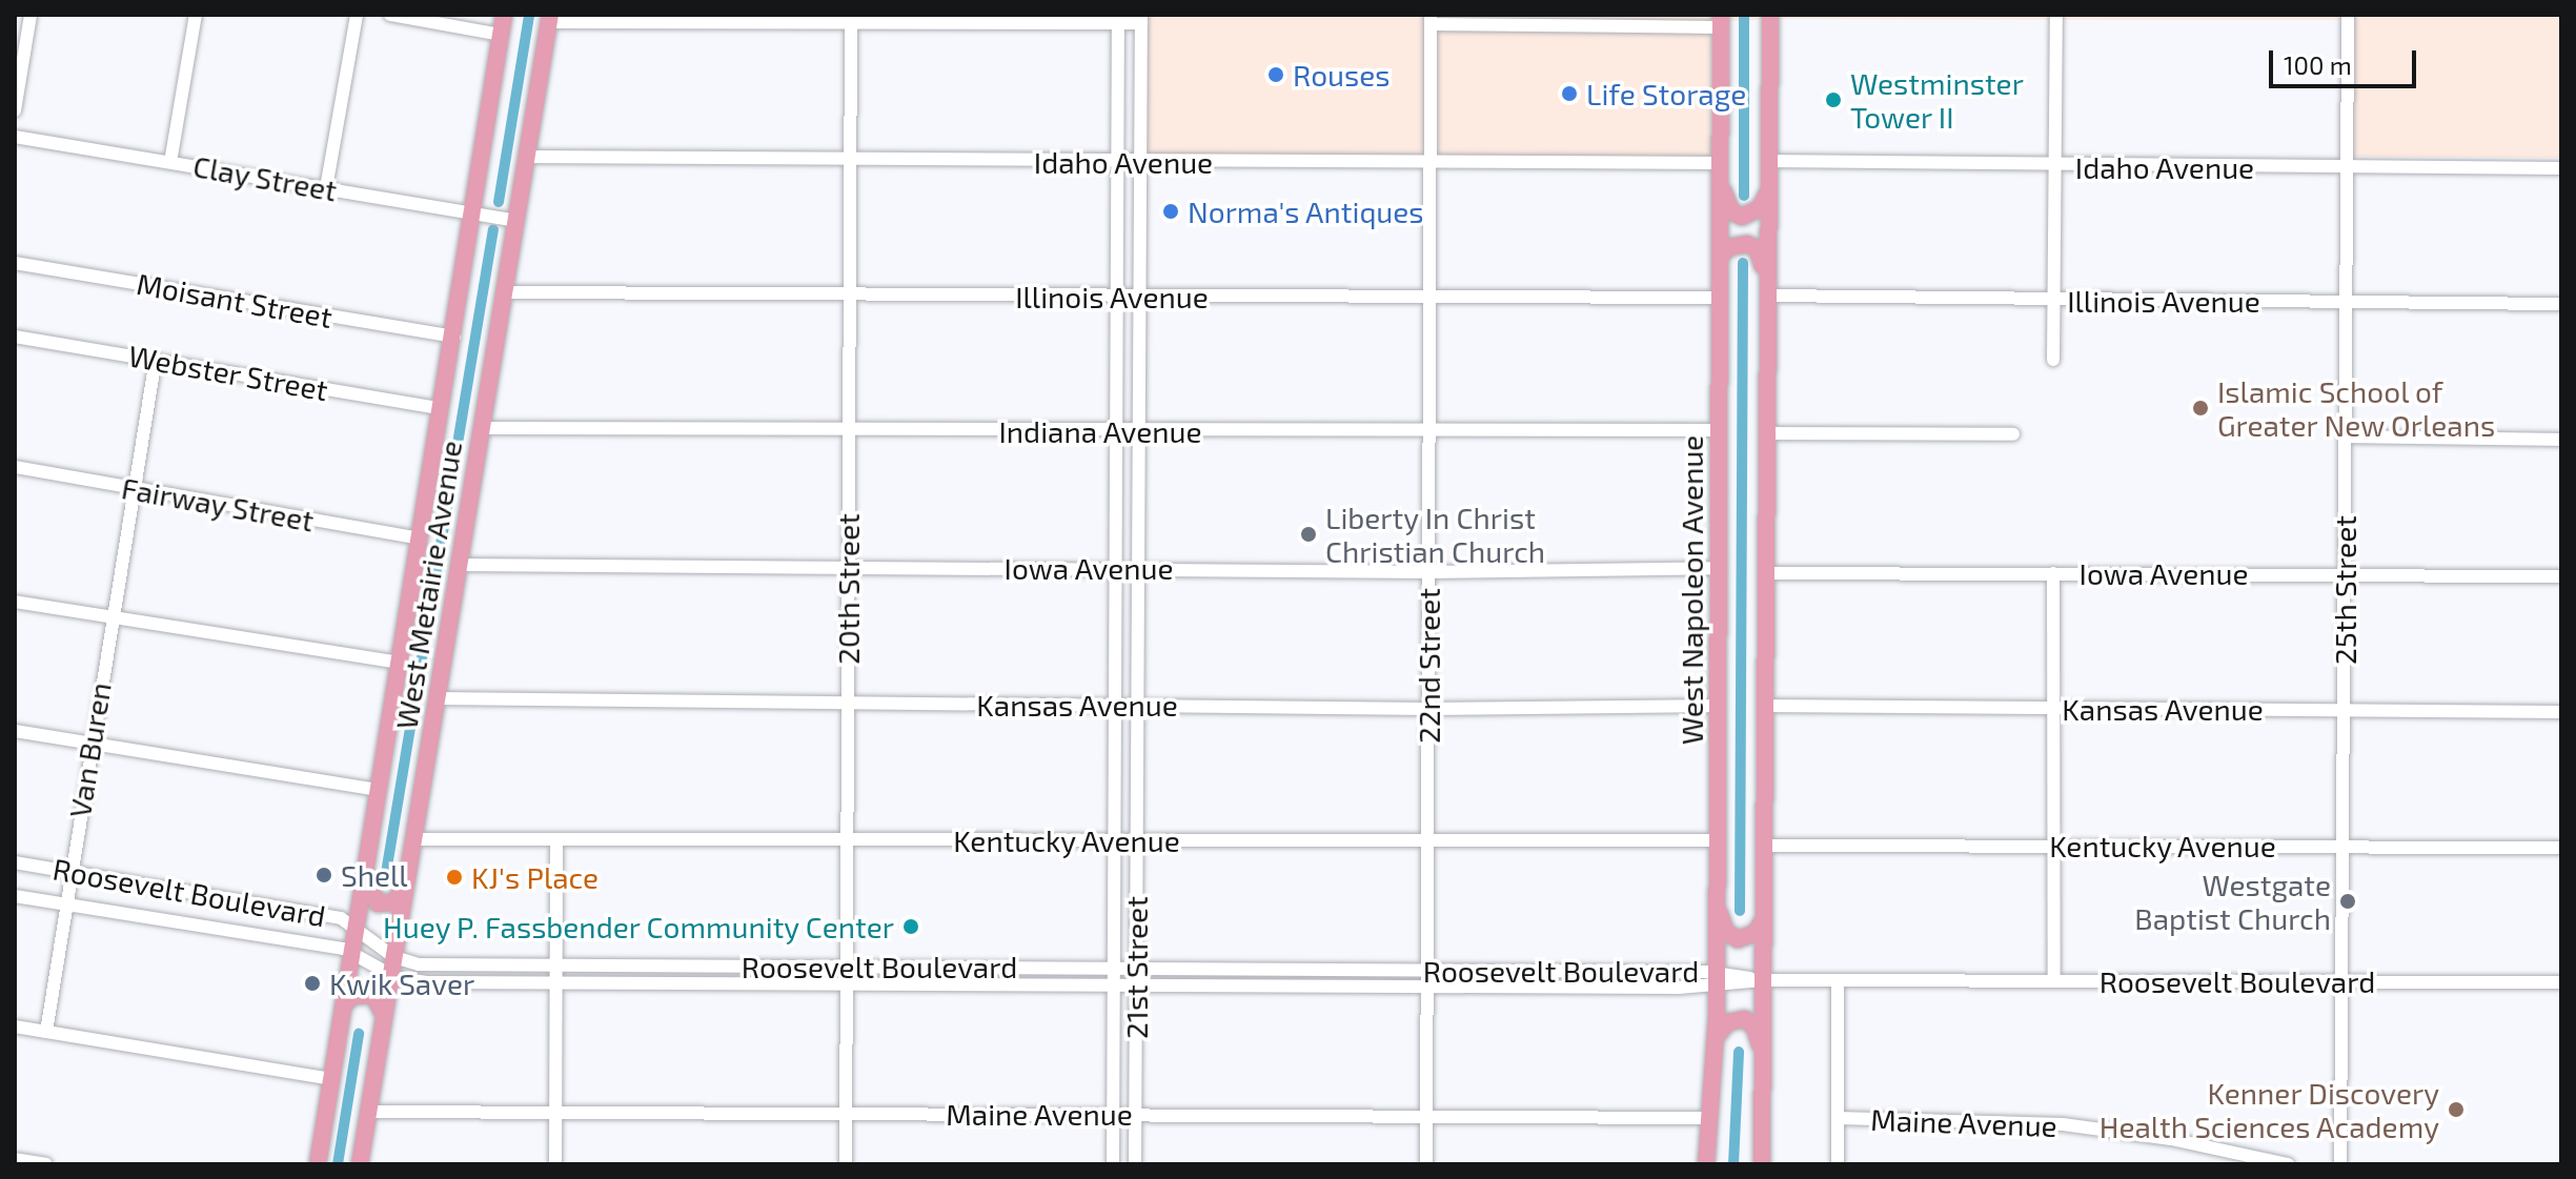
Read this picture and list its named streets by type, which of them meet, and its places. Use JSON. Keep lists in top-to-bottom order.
{
  "streets": {
    "main road": ["West Metairie Avenue", "West Napoleon Avenue"],
    "street": [
      "Idaho Avenue",
      "Clay Street",
      "Illinois Avenue",
      "Moisant Street",
      "Webster Street",
      "Indiana Avenue",
      "Fairway Street",
      "Iowa Avenue",
      "20th Street",
      "25th Street",
      "22nd Street",
      "Kansas Avenue",
      "Van Buren",
      "Kentucky Avenue",
      "Roosevelt Boulevard",
      "21st Street",
      "Maine Avenue"
    ]
  },
  "crossings": [
    ["Idaho Avenue", "West Metairie Avenue"],
    ["Idaho Avenue", "20th Street"],
    ["Idaho Avenue", "West Napoleon Avenue"],
    ["Idaho Avenue", "25th Street"],
    ["Idaho Avenue", "22nd Street"],
    ["Idaho Avenue", "21st Street"],
    ["Clay Street", "West Metairie Avenue"],
    ["Illinois Avenue", "West Metairie Avenue"],
    ["Illinois Avenue", "20th Street"],
    ["Illinois Avenue", "West Napoleon Avenue"],
    ["Illinois Avenue", "25th Street"],
    ["Illinois Avenue", "22nd Street"],
    ["Illinois Avenue", "21st Street"],
    ["Moisant Street", "West Metairie Avenue"],
    ["Webster Street", "West Metairie Avenue"],
    ["Webster Street", "Van Buren"],
    ["Indiana Avenue", "West Metairie Avenue"],
    ["Indiana Avenue", "20th Street"],
    ["Indiana Avenue", "West Napoleon Avenue"],
    ["Indiana Avenue", "22nd Street"],
    ["Indiana Avenue", "21st Street"],
    ["Fairway Street", "West Metairie Avenue"],
    ["Fairway Street", "Van Buren"],
    ["Iowa Avenue", "West Metairie Avenue"],
    ["Iowa Avenue", "20th Street"],
    ["Iowa Avenue", "West Napoleon Avenue"],
    ["Iowa Avenue", "25th Street"],
    ["Iowa Avenue", "22nd Street"],
    ["Iowa Avenue", "21st Street"],
    ["West Metairie Avenue", "Kansas Avenue"],
    ["West Metairie Avenue", "Kentucky Avenue"],
    ["West Metairie Avenue", "Roosevelt Boulevard"],
    ["West Metairie Avenue", "Maine Avenue"],
    ["20th Street", "Kansas Avenue"],
    ["20th Street", "Kentucky Avenue"],
    ["20th Street", "Roosevelt Boulevard"],
    ["20th Street", "Maine Avenue"],
    ["West Napoleon Avenue", "Kansas Avenue"],
    ["West Napoleon Avenue", "Kentucky Avenue"],
    ["West Napoleon Avenue", "Roosevelt Boulevard"],
    ["West Napoleon Avenue", "Maine Avenue"],
    ["25th Street", "Kansas Avenue"],
    ["25th Street", "Kentucky Avenue"],
    ["25th Street", "Roosevelt Boulevard"],
    ["22nd Street", "Kansas Avenue"],
    ["22nd Street", "Kentucky Avenue"],
    ["22nd Street", "Roosevelt Boulevard"],
    ["22nd Street", "Maine Avenue"],
    ["Kansas Avenue", "21st Street"],
    ["Van Buren", "Roosevelt Boulevard"],
    ["Kentucky Avenue", "21st Street"],
    ["Roosevelt Boulevard", "21st Street"],
    ["21st Street", "Maine Avenue"]
  ],
  "places": [
    "Rouses",
    "Life Storage",
    "Westminster Tower II",
    "Norma's Antiques",
    "Islamic School of Greater New Orleans",
    "Liberty In Christ Christian Church",
    "Shell",
    "KJ's Place",
    "Westgate Baptist Church",
    "Huey P. Fassbender Community Center",
    "Kwik Saver",
    "Kenner Discovery Health Sciences Academy"
  ],
  "scale_bar": "100 m"
}
